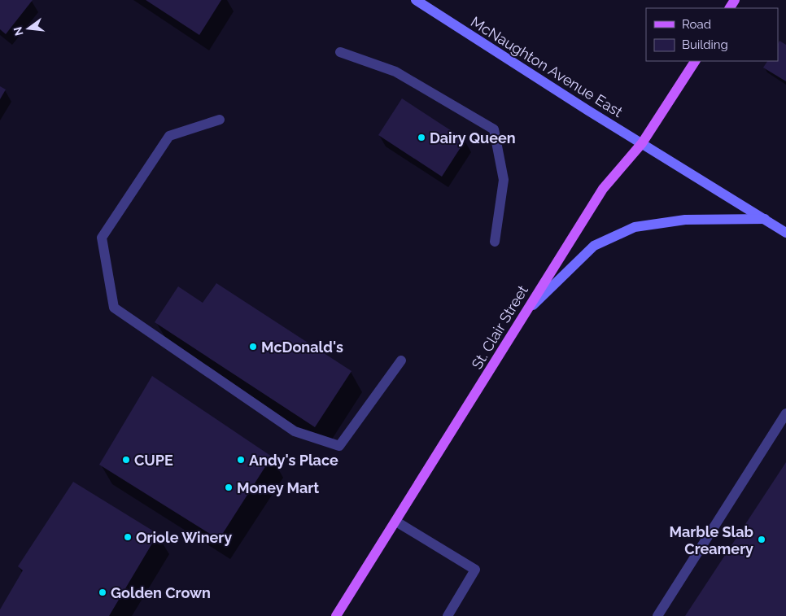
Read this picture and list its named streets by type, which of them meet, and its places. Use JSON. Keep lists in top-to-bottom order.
{
  "streets": {
    "main road": ["McNaughton Avenue East", "St. Clair Street"]
  },
  "crossings": [
    ["McNaughton Avenue East", "St. Clair Street"]
  ],
  "places": [
    "Dairy Queen",
    "McDonald's",
    "CUPE",
    "Andy's Place",
    "Money Mart",
    "Oriole Winery",
    "Marble Slab Creamery",
    "Golden Crown"
  ],
  "legend": ["Road", "Building"],
  "north": "left"
}
